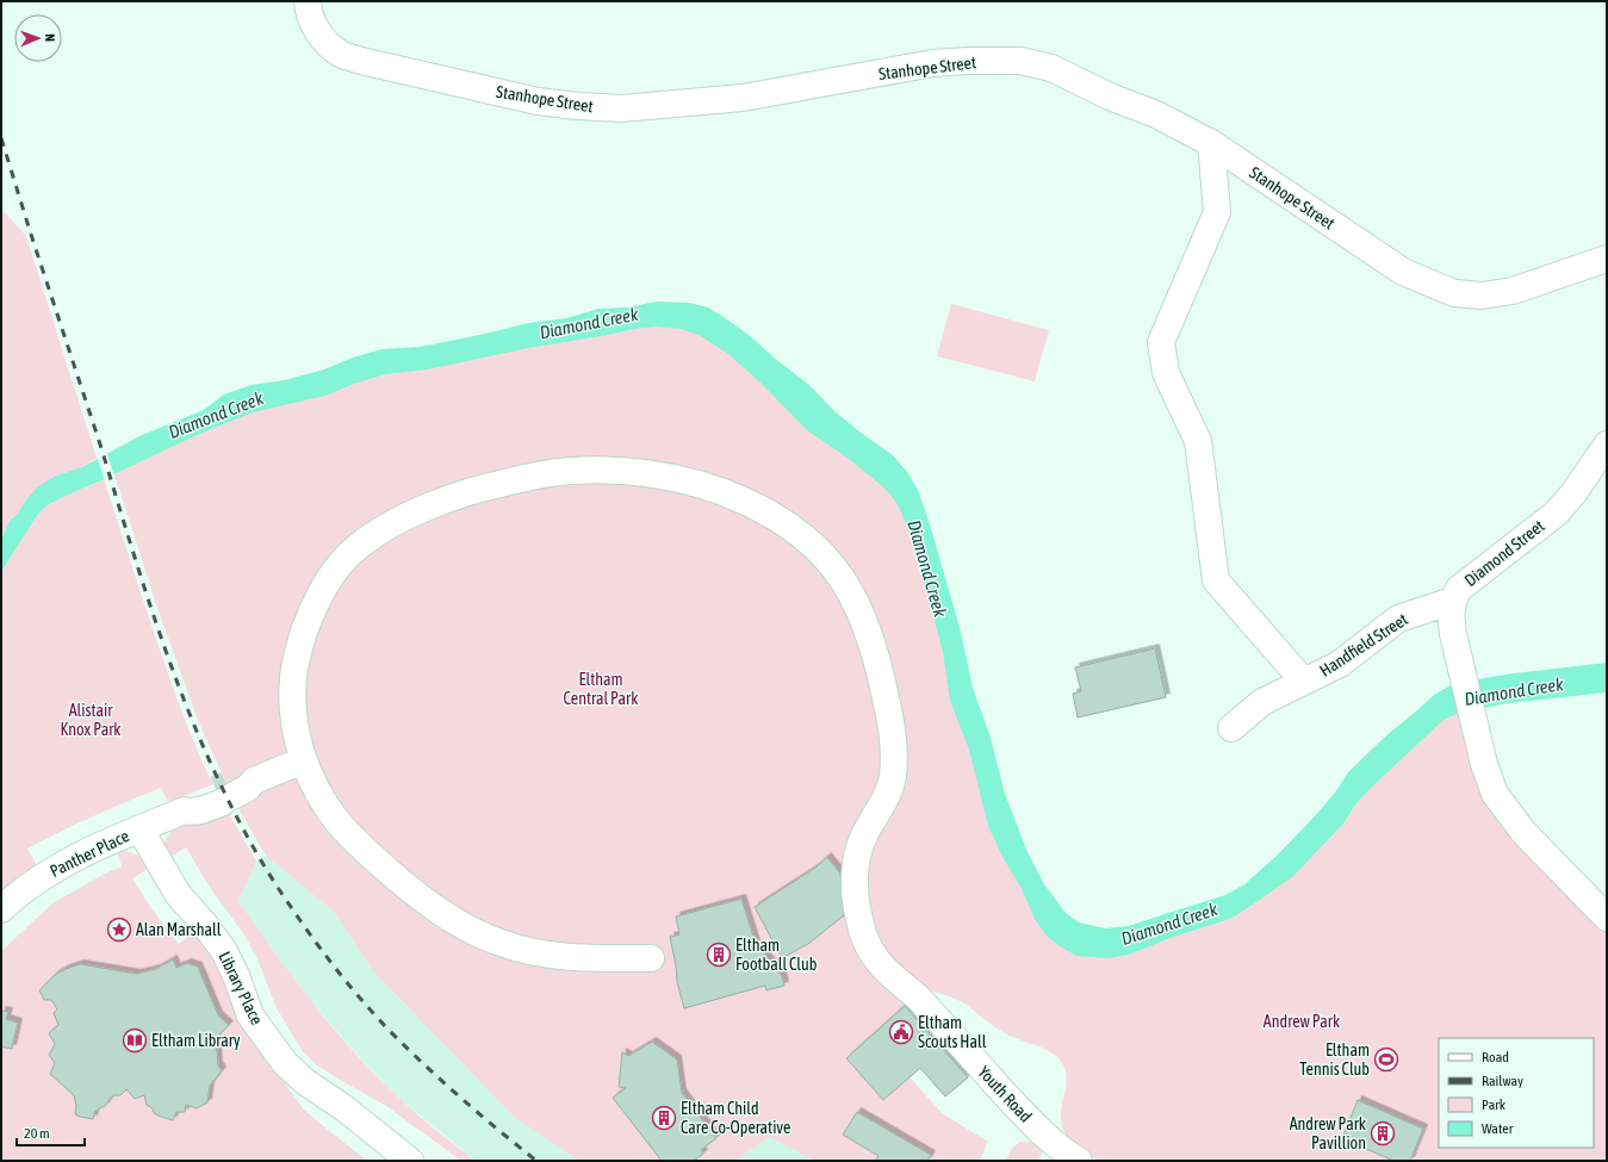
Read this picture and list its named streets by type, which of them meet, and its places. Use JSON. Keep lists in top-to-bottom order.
{
  "streets": {
    "street": [
      "Stanhope Street",
      "Diamond Street",
      "Handfield Street",
      "Panther Place",
      "Library Place",
      "Youth Road"
    ]
  },
  "crossings": [
    ["Diamond Street", "Handfield Street"],
    ["Panther Place", "Library Place"],
    ["Panther Place", "Youth Road"]
  ],
  "water": ["Diamond Creek"],
  "parks": ["Eltham Central Park", "Alistair Knox Park", "Andrew Park"],
  "places": {
    "place": ["Alan Marshall"],
    "building": ["Eltham Football Club", "Eltham Child Care Co-Operative", "Andrew Park Pavillion"],
    "public building": ["Eltham Scouts Hall"],
    "library": ["Eltham Library"],
    "sports": ["Eltham Tennis Club"]
  },
  "legend": [
    "Road",
    "Railway",
    "Park",
    "Water"
  ],
  "scale_bar": "20 m",
  "north": "right"
}
